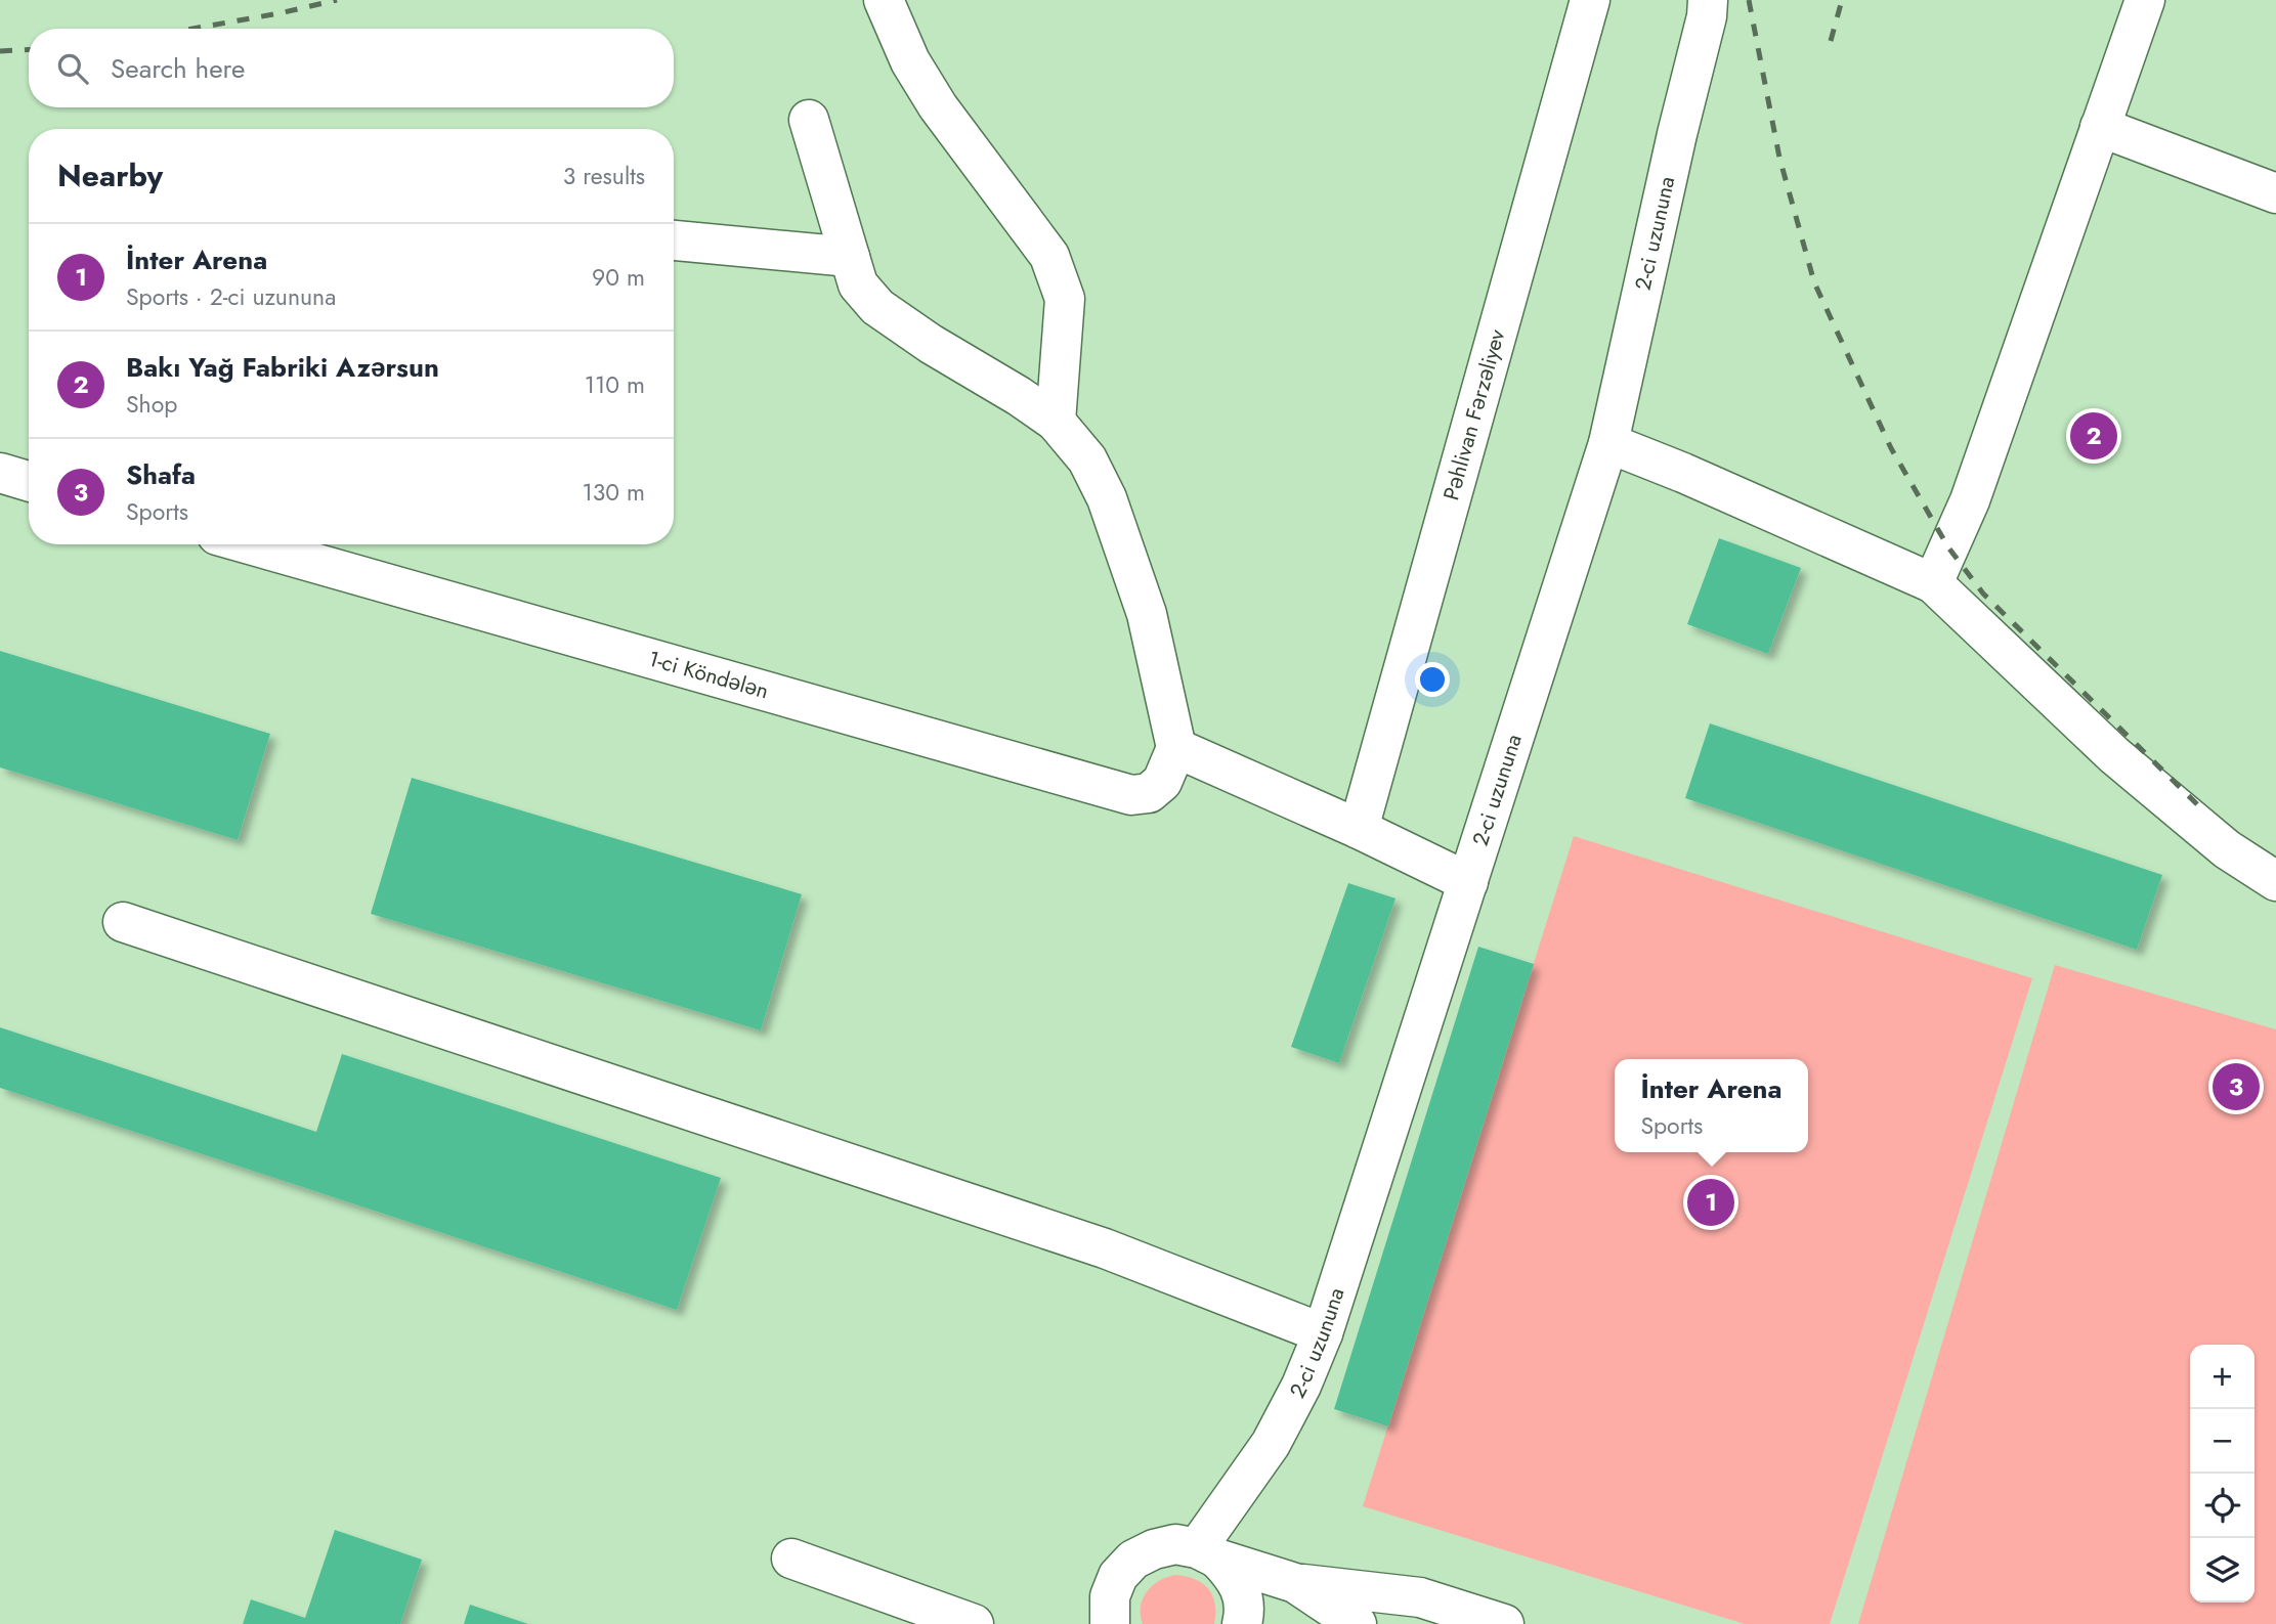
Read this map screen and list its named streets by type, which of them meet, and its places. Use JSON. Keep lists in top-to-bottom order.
{
  "streets": {
    "street": ["2-ci uzununa", "Pəhlivan Fərzəliyev", "1-ci Köndələn"]
  },
  "page": {
    "search": "Search here",
    "heading": ["Nearby", "3 results"],
    "list": [
      {
        "mark": "1",
        "name": "İnter Arena",
        "note": "Sports · 2-ci uzununa",
        "value": "90 m"
      },
      {
        "mark": "2",
        "name": "Bakı Yağ Fabriki Azərsun",
        "note": "Shop",
        "value": "110 m"
      },
      {
        "mark": "3",
        "name": "Shafa",
        "note": "Sports",
        "value": "130 m"
      }
    ],
    "pins": ["2", "3", "1"],
    "popup": ["İnter Arena", "Sports"],
    "map_buttons": ["+", "−"]
  }
}
